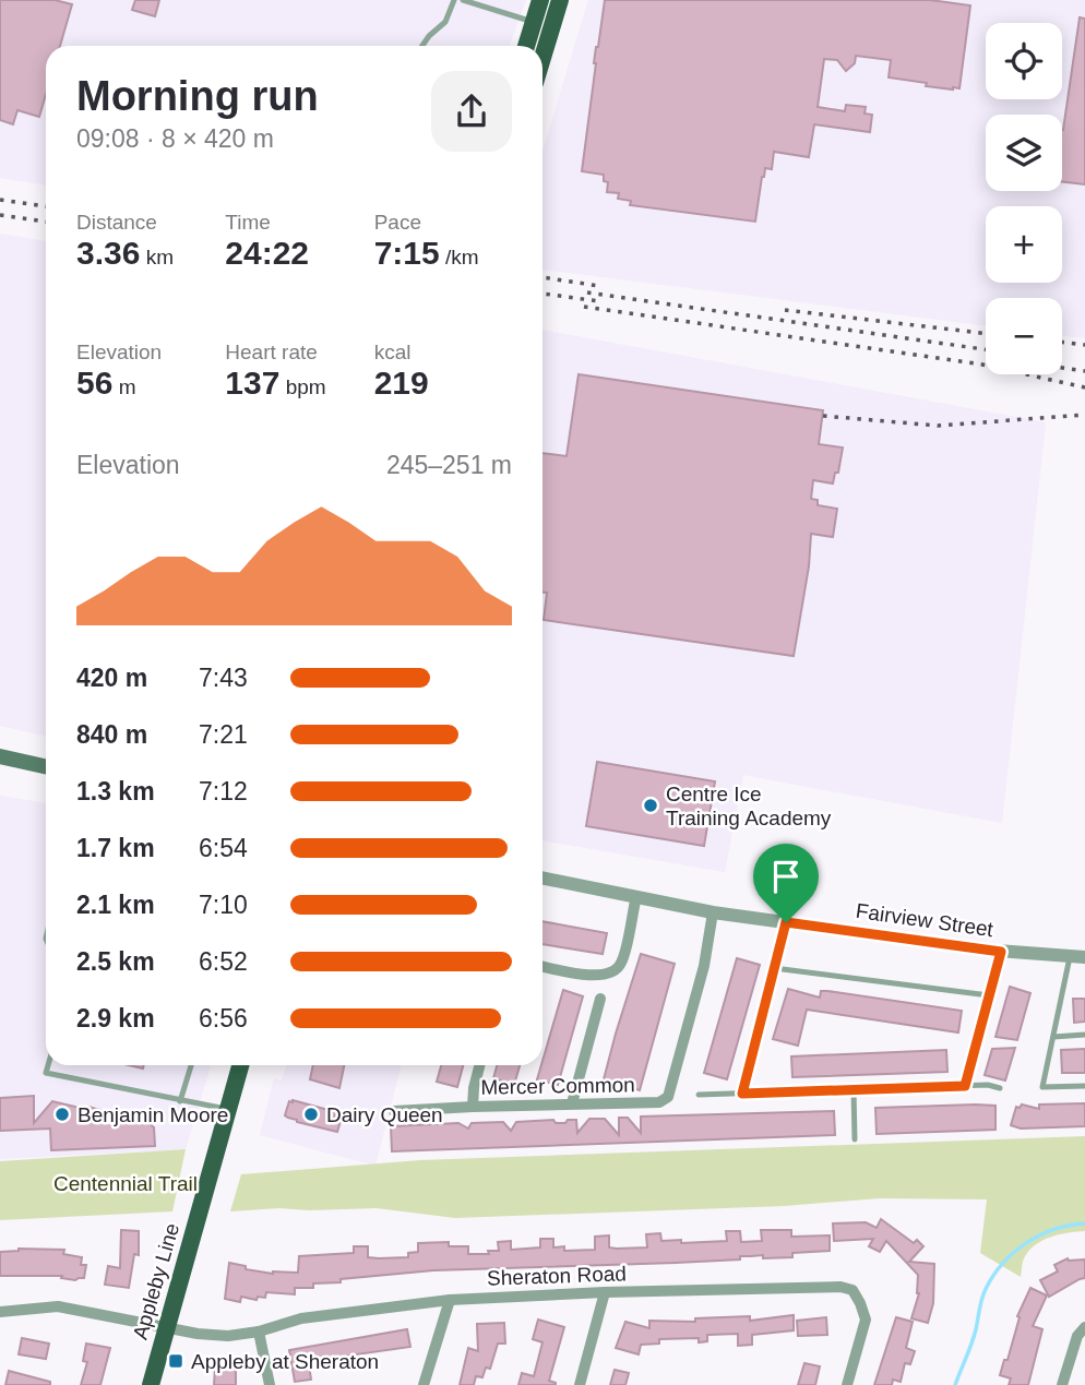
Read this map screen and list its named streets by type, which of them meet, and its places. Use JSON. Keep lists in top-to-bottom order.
{
  "streets": {
    "main road": ["Appleby Line"],
    "street": ["Fairview Street", "Mercer Common", "Sheraton Road"]
  },
  "crossings": [
    ["Fairview Street", "Mercer Common"],
    ["Sheraton Road", "Appleby Line"]
  ],
  "parks": ["Centennial Trail"],
  "places": {
    "other": ["Centre Ice Training Academy", "Benjamin Moore", "Dairy Queen"],
    "transit": ["Appleby at Sheraton"]
  },
  "page": {
    "map_buttons": ["+", "−"],
    "heading": ["Morning run", "09:08 · 8 × 420 m"],
    "stats": [
      ["Distance", "3.36 km"],
      ["Time", "24:22"],
      ["Pace", "7:15 /km"],
      ["Elevation", "56 m"],
      ["Heart rate", "137 bpm"],
      ["kcal", "219"]
    ],
    "chart": ["Elevation", "245–251 m"],
    "list": [
      {
        "name": "420 m",
        "note": "7:43"
      },
      {
        "name": "840 m",
        "note": "7:21"
      },
      {
        "name": "1.3 km",
        "note": "7:12"
      },
      {
        "name": "1.7 km",
        "note": "6:54"
      },
      {
        "name": "2.1 km",
        "note": "7:10"
      },
      {
        "name": "2.5 km",
        "note": "6:52"
      },
      {
        "name": "2.9 km",
        "note": "6:56"
      }
    ]
  }
}
